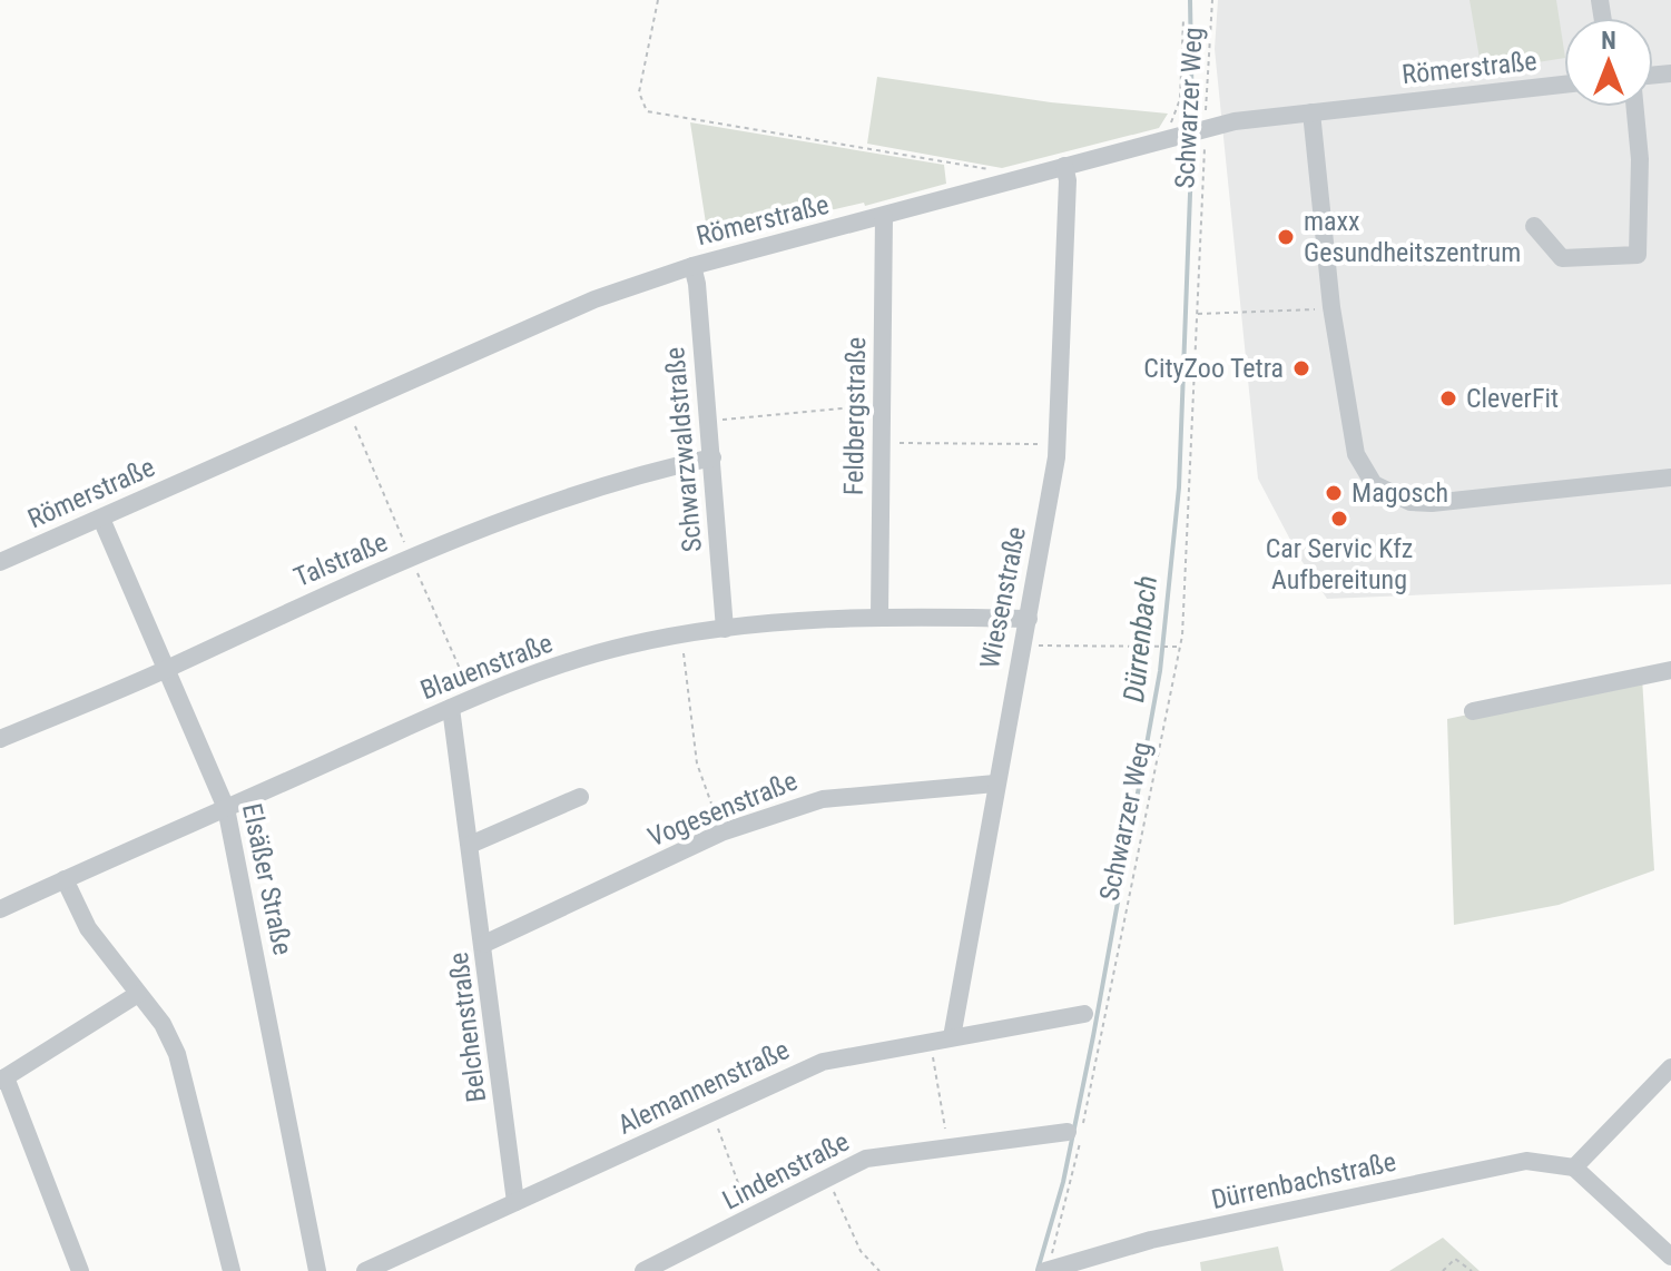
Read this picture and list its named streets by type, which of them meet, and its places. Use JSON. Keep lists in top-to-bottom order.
{
  "streets": {
    "street": [
      "Römerstraße",
      "Feldbergstraße",
      "Schwarzwaldstraße",
      "Talstraße",
      "Wiesenstraße",
      "Blauenstraße",
      "Vogesenstraße",
      "Elsäßer Straße",
      "Belchenstraße",
      "Alemannenstraße",
      "Lindenstraße",
      "Dürrenbachstraße"
    ],
    "path": ["Schwarzer Weg"]
  },
  "crossings": [
    ["Römerstraße", "Schwarzer Weg"],
    ["Römerstraße", "Feldbergstraße"],
    ["Römerstraße", "Schwarzwaldstraße"],
    ["Römerstraße", "Wiesenstraße"],
    ["Römerstraße", "Elsäßer Straße"],
    ["Schwarzer Weg", "Dürrenbachstraße"],
    ["Feldbergstraße", "Blauenstraße"],
    ["Schwarzwaldstraße", "Talstraße"],
    ["Schwarzwaldstraße", "Blauenstraße"],
    ["Talstraße", "Elsäßer Straße"],
    ["Wiesenstraße", "Blauenstraße"],
    ["Wiesenstraße", "Vogesenstraße"],
    ["Wiesenstraße", "Alemannenstraße"],
    ["Blauenstraße", "Elsäßer Straße"],
    ["Blauenstraße", "Belchenstraße"],
    ["Vogesenstraße", "Belchenstraße"],
    ["Belchenstraße", "Alemannenstraße"]
  ],
  "water": ["Dürrenbach"],
  "places": [
    "maxx Gesundheitszentrum",
    "CityZoo Tetra",
    "CleverFit",
    "Magosch",
    "Car Servic Kfz Aufbereitung"
  ],
  "north": "top"
}
